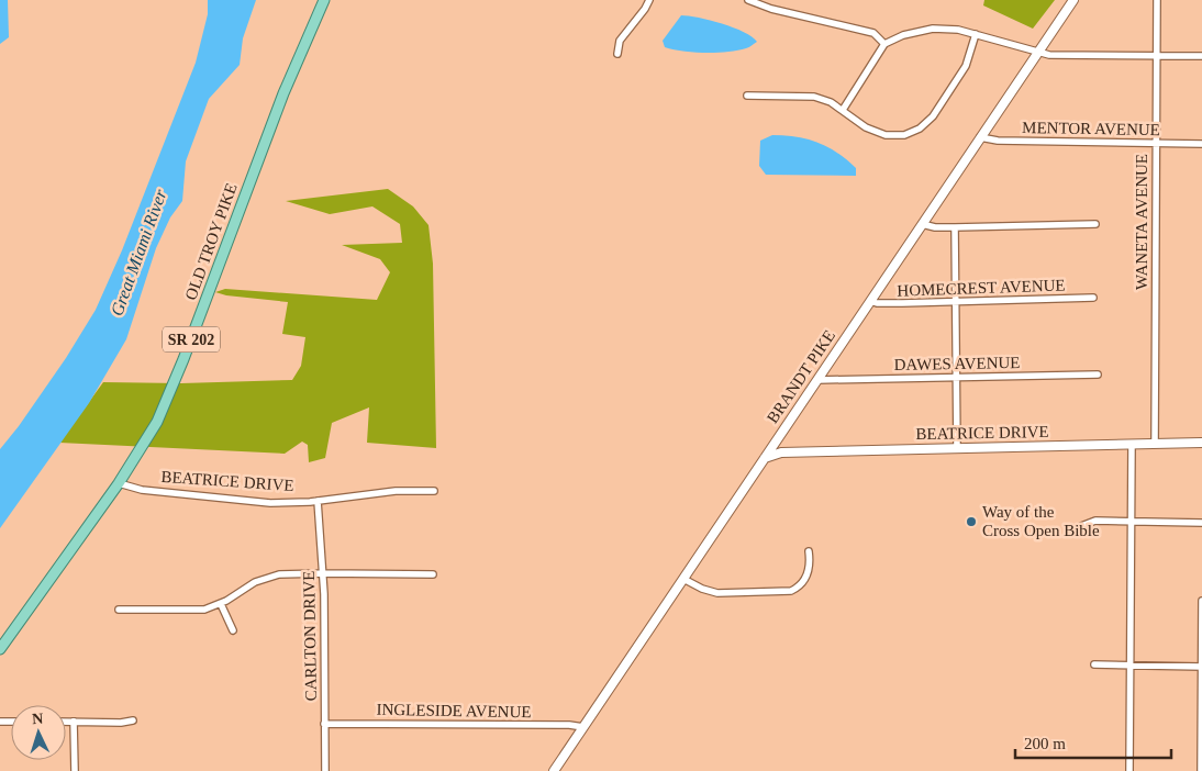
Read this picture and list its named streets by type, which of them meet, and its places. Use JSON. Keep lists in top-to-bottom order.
{
  "streets": {
    "main road": [
      "OLD TROY PIKE",
      "SR 202",
      "BRANDT PIKE",
      "BEATRICE DRIVE"
    ],
    "street": [
      "MENTOR AVENUE",
      "WANETA AVENUE",
      "HOMECREST AVENUE",
      "DAWES AVENUE",
      "CARLTON DRIVE",
      "INGLESIDE AVENUE"
    ]
  },
  "crossings": [
    ["MENTOR AVENUE", "WANETA AVENUE"],
    ["MENTOR AVENUE", "BRANDT PIKE"],
    ["WANETA AVENUE", "BEATRICE DRIVE"],
    ["OLD TROY PIKE", "BEATRICE DRIVE"],
    ["HOMECREST AVENUE", "BRANDT PIKE"],
    ["DAWES AVENUE", "BRANDT PIKE"],
    ["BRANDT PIKE", "BEATRICE DRIVE"],
    ["BRANDT PIKE", "INGLESIDE AVENUE"],
    ["BEATRICE DRIVE", "CARLTON DRIVE"],
    ["CARLTON DRIVE", "INGLESIDE AVENUE"]
  ],
  "water": ["Great Miami River"],
  "places": ["Way of the Cross Open Bible"],
  "scale_bar": "200 m",
  "north": "top"
}
